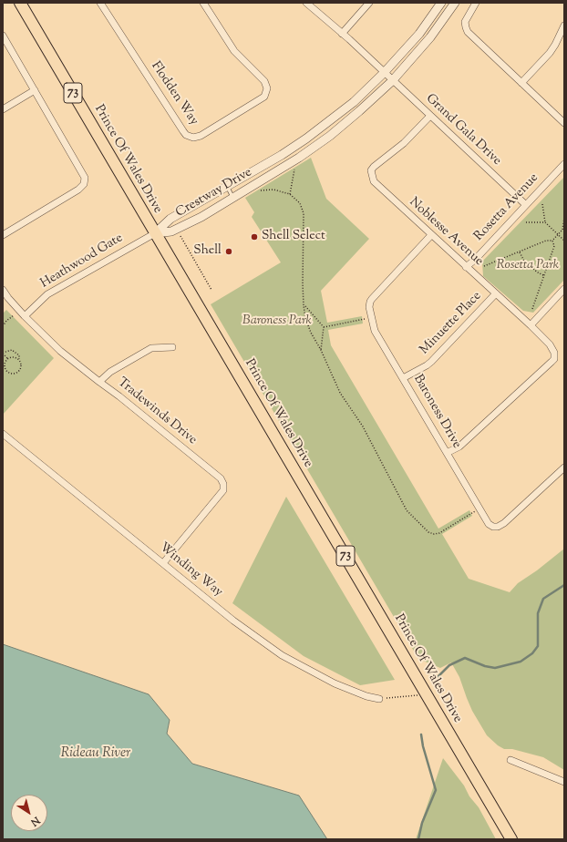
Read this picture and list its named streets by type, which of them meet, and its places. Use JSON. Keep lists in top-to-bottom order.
{
  "streets": {
    "main road": ["73", "Prince Of Wales Drive"],
    "street": [
      "Flodden Way",
      "Grand Gala Drive",
      "Crestway Drive",
      "Rosetta Avenue",
      "Noblesse Avenue",
      "Heathwood Gate",
      "Minuette Place",
      "Tradewinds Drive",
      "Baroness Drive",
      "Winding Way"
    ]
  },
  "crossings": [
    ["Grand Gala Drive", "Crestway Drive"],
    ["Grand Gala Drive", "Rosetta Avenue"],
    ["Grand Gala Drive", "Noblesse Avenue"],
    ["Prince Of Wales Drive", "Crestway Drive"],
    ["Prince Of Wales Drive", "Heathwood Gate"],
    ["Crestway Drive", "Heathwood Gate"],
    ["Rosetta Avenue", "Noblesse Avenue"],
    ["Noblesse Avenue", "Minuette Place"],
    ["Noblesse Avenue", "Baroness Drive"],
    ["Heathwood Gate", "Tradewinds Drive"],
    ["Minuette Place", "Baroness Drive"],
    ["Tradewinds Drive", "Winding Way"]
  ],
  "water": ["Rideau River"],
  "parks": ["Rosetta Park", "Baroness Park"],
  "places": ["Shell Select", "Shell"],
  "north": "bottom right"
}
